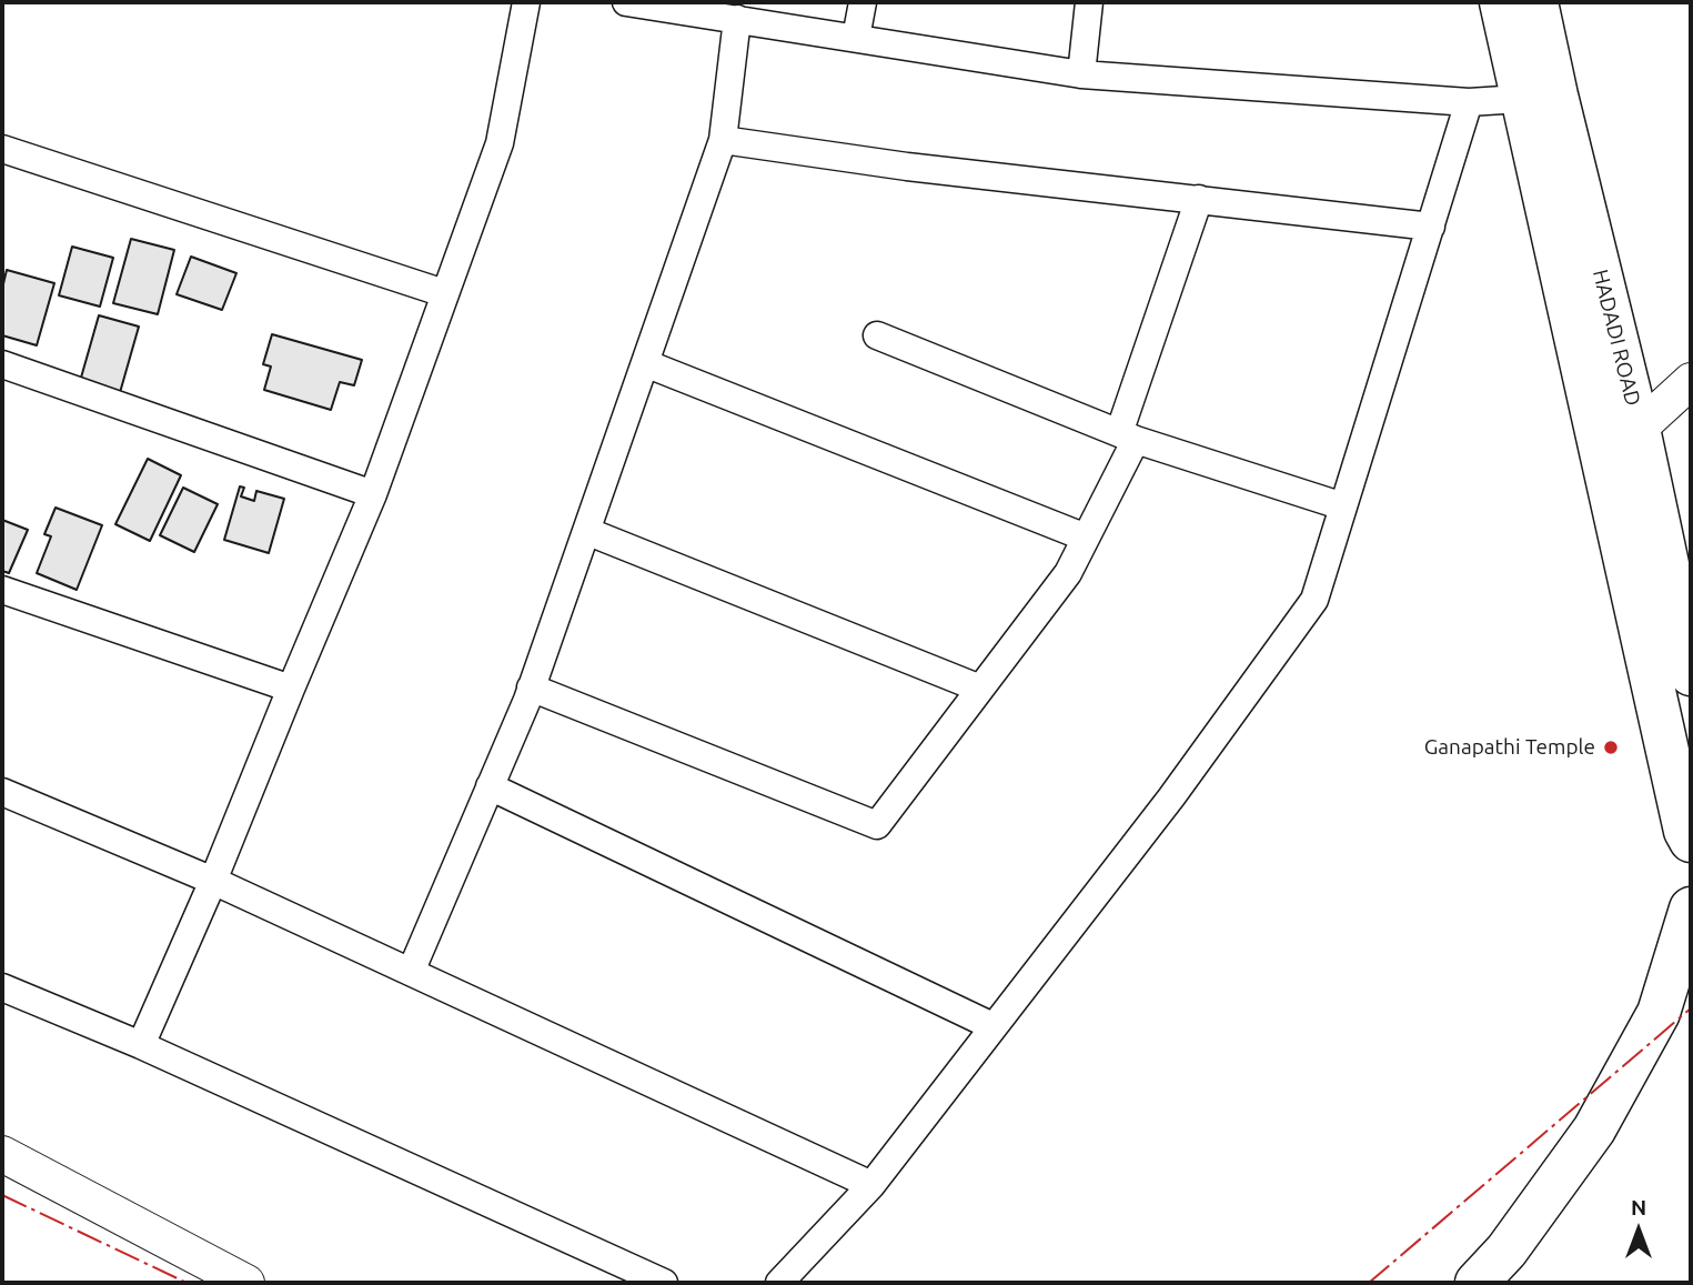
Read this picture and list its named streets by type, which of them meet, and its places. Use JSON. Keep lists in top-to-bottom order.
{
  "streets": {
    "main road": ["HADADI ROAD"]
  },
  "places": ["Ganapathi Temple"],
  "north": "top"
}
